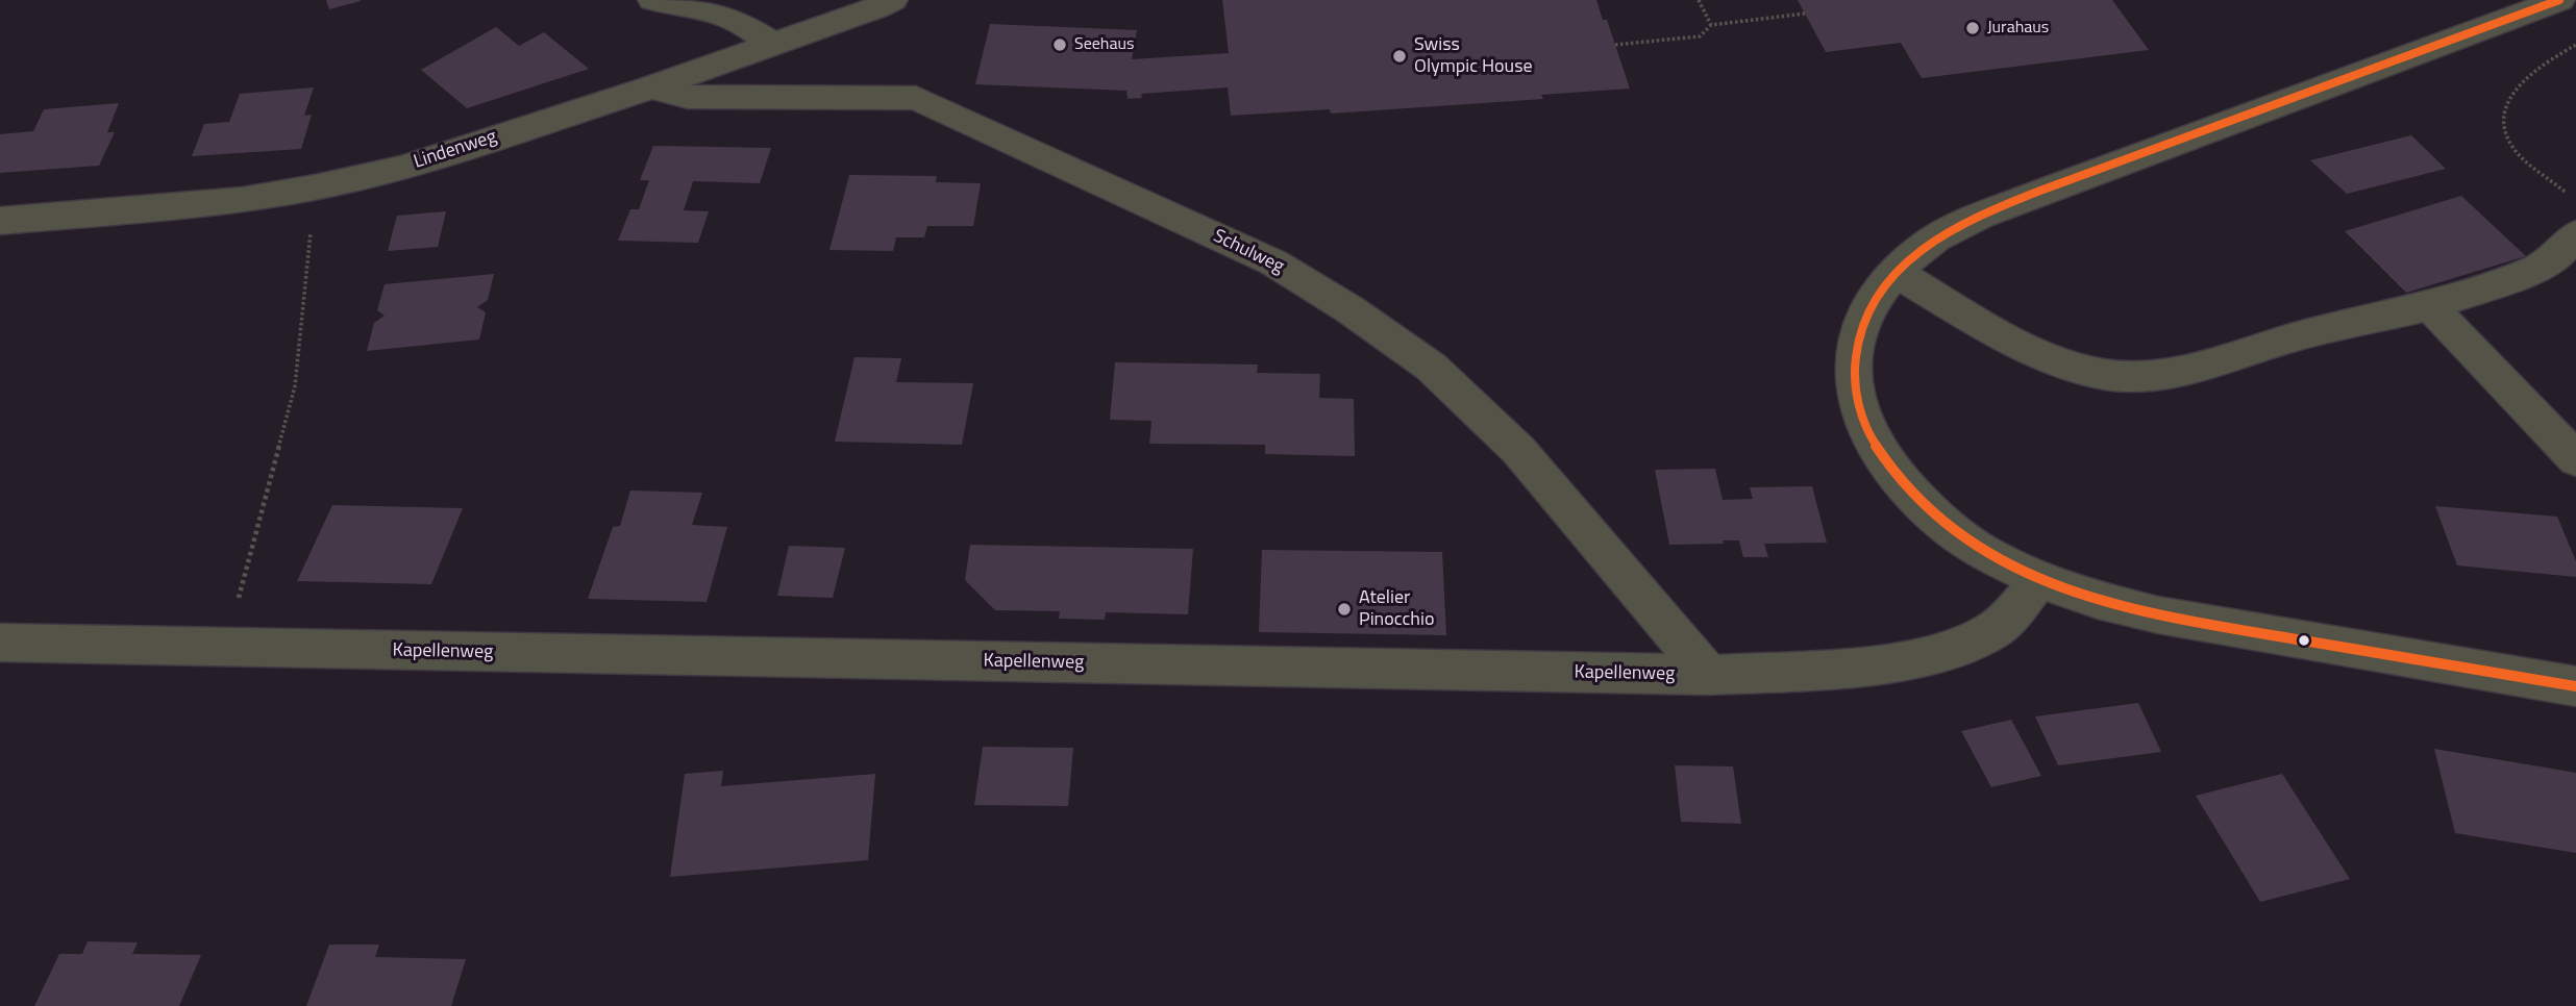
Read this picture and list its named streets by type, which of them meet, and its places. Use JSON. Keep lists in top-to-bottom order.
{
  "streets": {
    "street": ["Lindenweg", "Schulweg", "Kapellenweg"]
  },
  "crossings": [
    ["Lindenweg", "Schulweg"],
    ["Schulweg", "Kapellenweg"]
  ],
  "places": [
    "Jurahaus",
    "Seehaus",
    "Swiss Olympic House",
    "Atelier Pinocchio"
  ]
}
